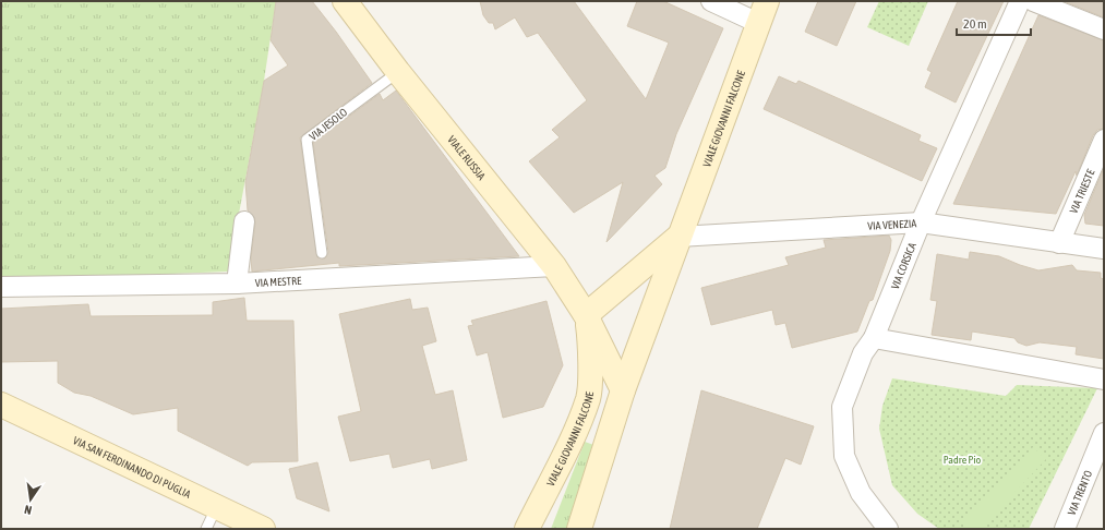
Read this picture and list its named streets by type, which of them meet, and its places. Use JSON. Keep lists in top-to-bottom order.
{
  "streets": {
    "main road": ["VIALE GIOVANNI FALCONE", "VIALE RUSSIA", "VIA SAN FERDINANDO DI PUGLIA"],
    "street": [
      "VIA TRIESTE",
      "VIA VENEZIA",
      "VIA CORSICA",
      "VIA MESTRE",
      "VIA TRENTO"
    ],
    "lane": ["VIA JESOLO"]
  },
  "crossings": [
    ["VIALE GIOVANNI FALCONE", "VIALE RUSSIA"],
    ["VIALE GIOVANNI FALCONE", "VIA VENEZIA"],
    ["VIA JESOLO", "VIALE RUSSIA"],
    ["VIALE RUSSIA", "VIA MESTRE"],
    ["VIA TRIESTE", "VIA VENEZIA"],
    ["VIA VENEZIA", "VIA CORSICA"]
  ],
  "parks": ["Padre Pio"],
  "scale_bar": "20 m",
  "north": "bottom"
}
